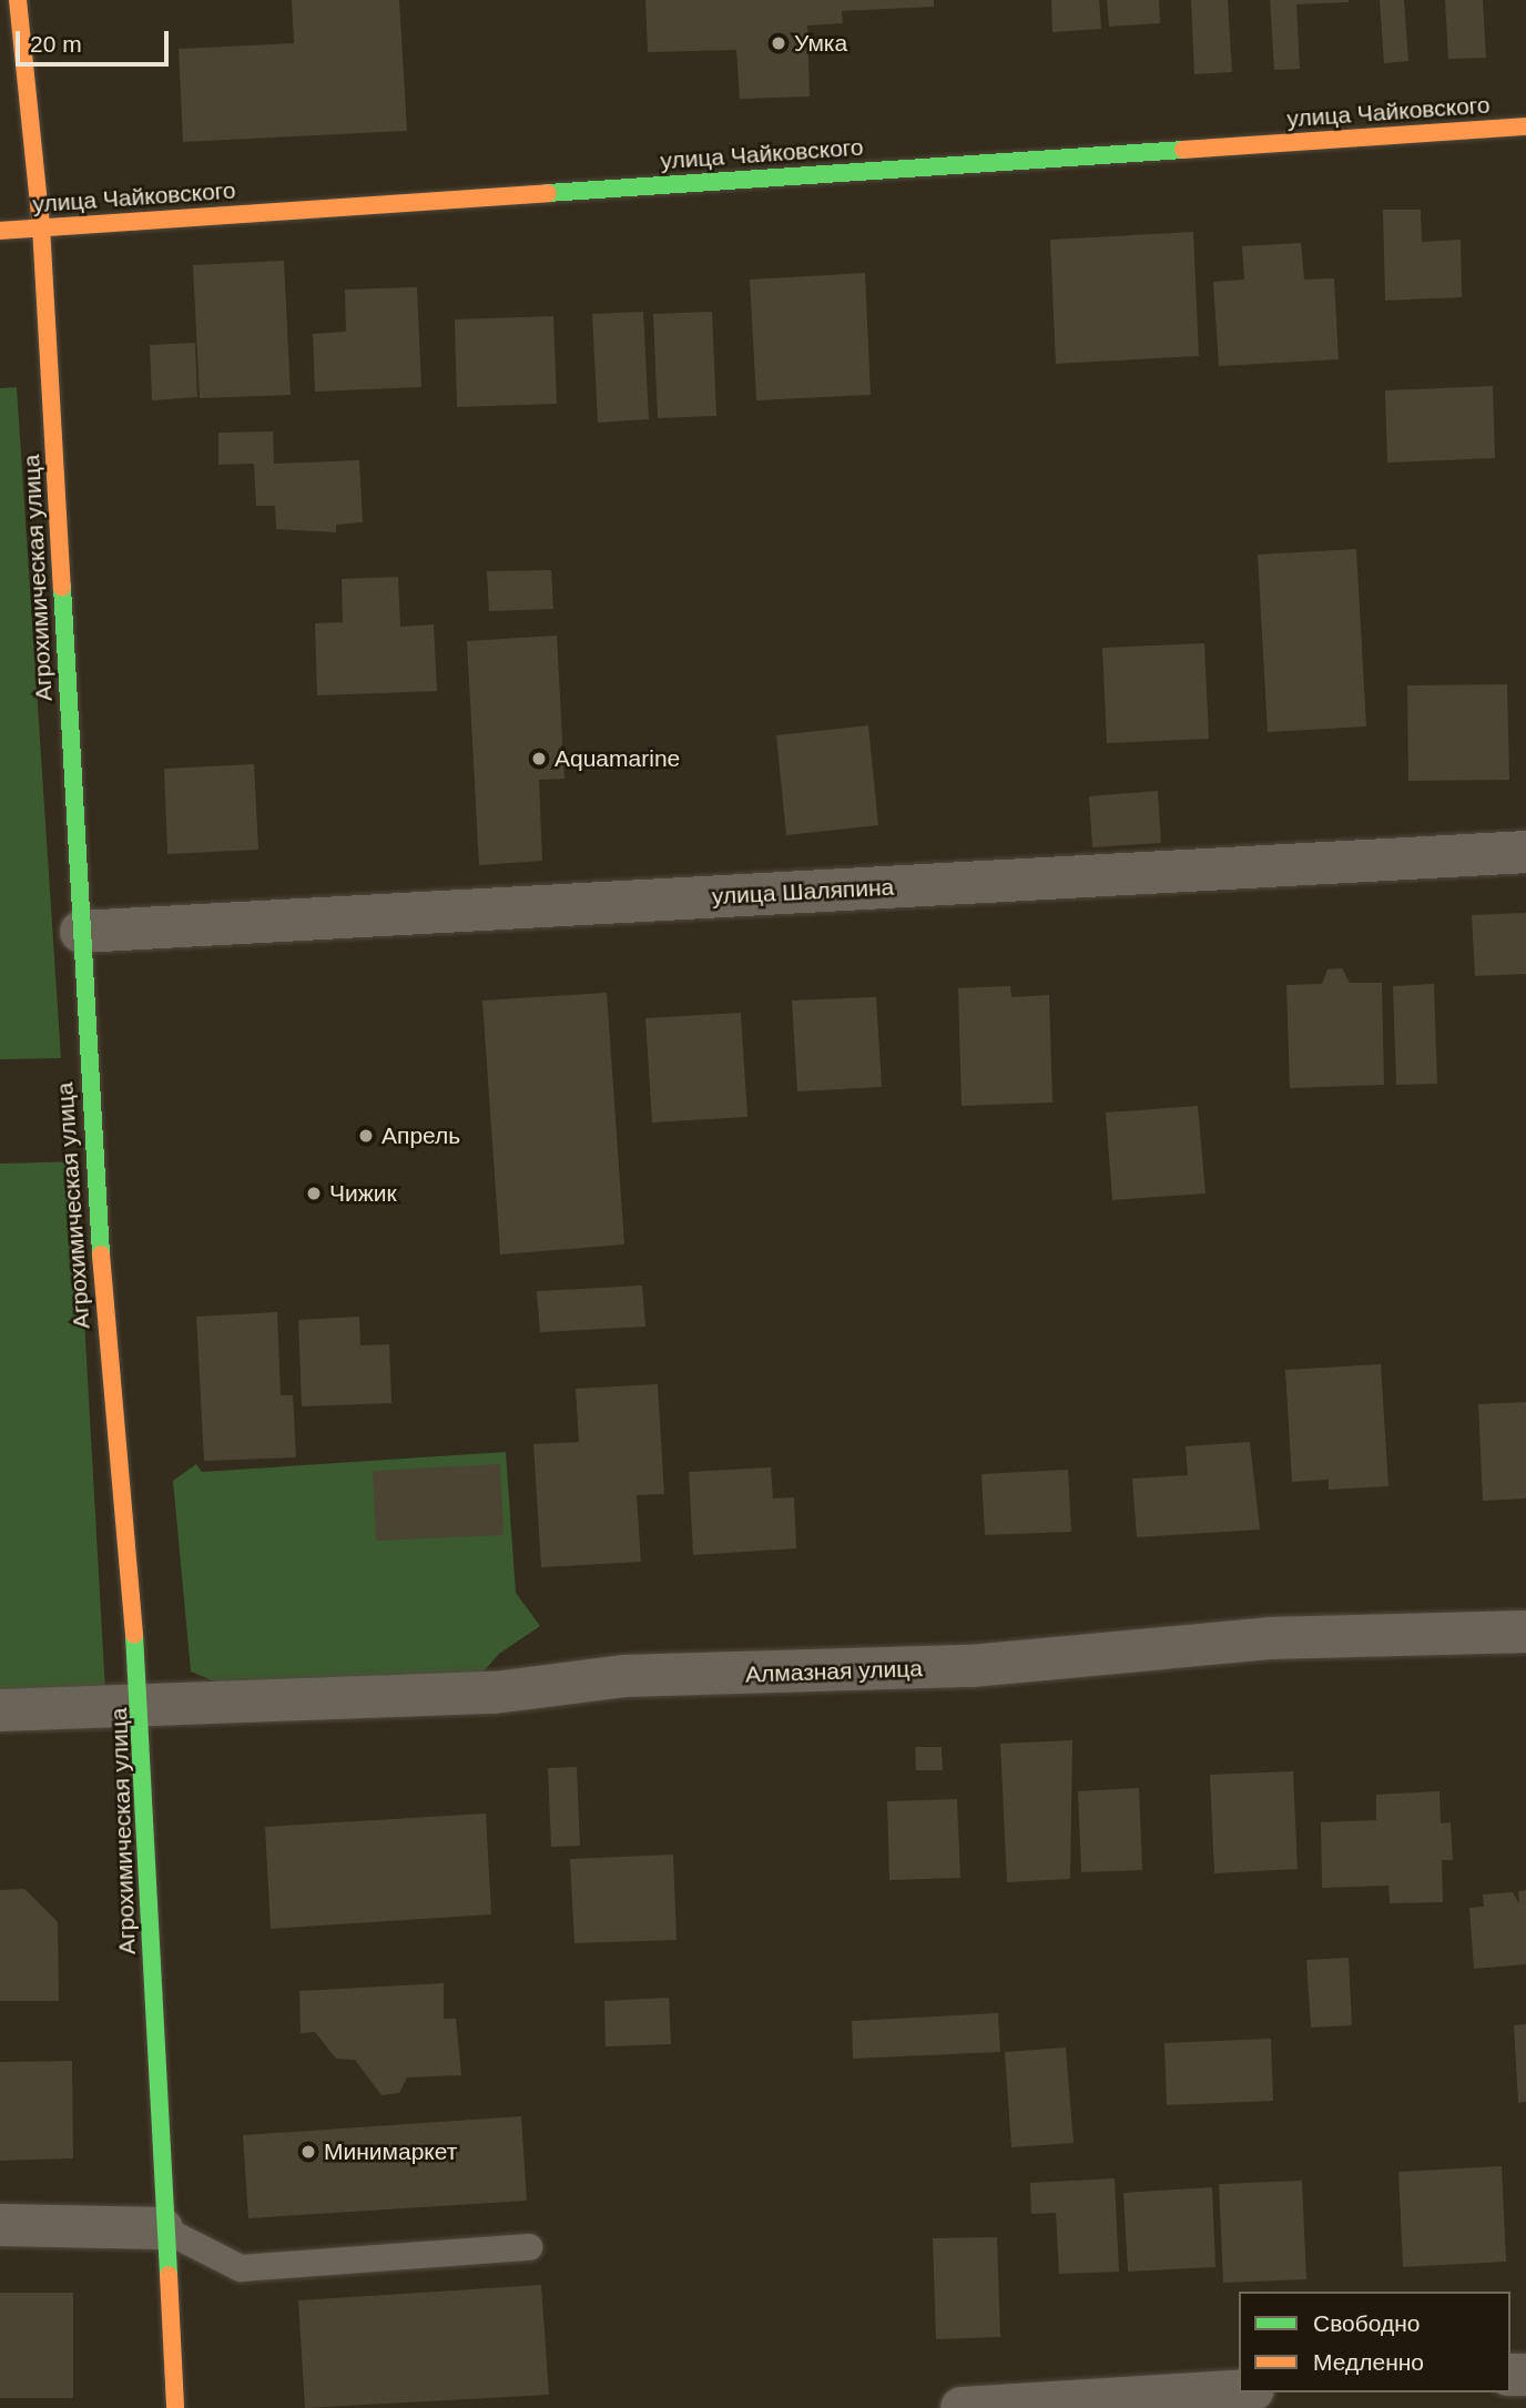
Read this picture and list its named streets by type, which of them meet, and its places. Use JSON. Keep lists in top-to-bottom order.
{
  "streets": {
    "street": [
      "улица Чайковского",
      "Агрохимическая улица",
      "улица Шаляпина",
      "Алмазная улица"
    ]
  },
  "crossings": [
    ["улица Чайковского", "Агрохимическая улица"],
    ["Агрохимическая улица", "улица Шаляпина"],
    ["Агрохимическая улица", "Алмазная улица"]
  ],
  "places": [
    "Умка",
    "Aquamarine",
    "Апрель",
    "Чижик",
    "Минимаркет"
  ],
  "legend": ["Свободно", "Медленно"],
  "scale_bar": "20 m"
}
